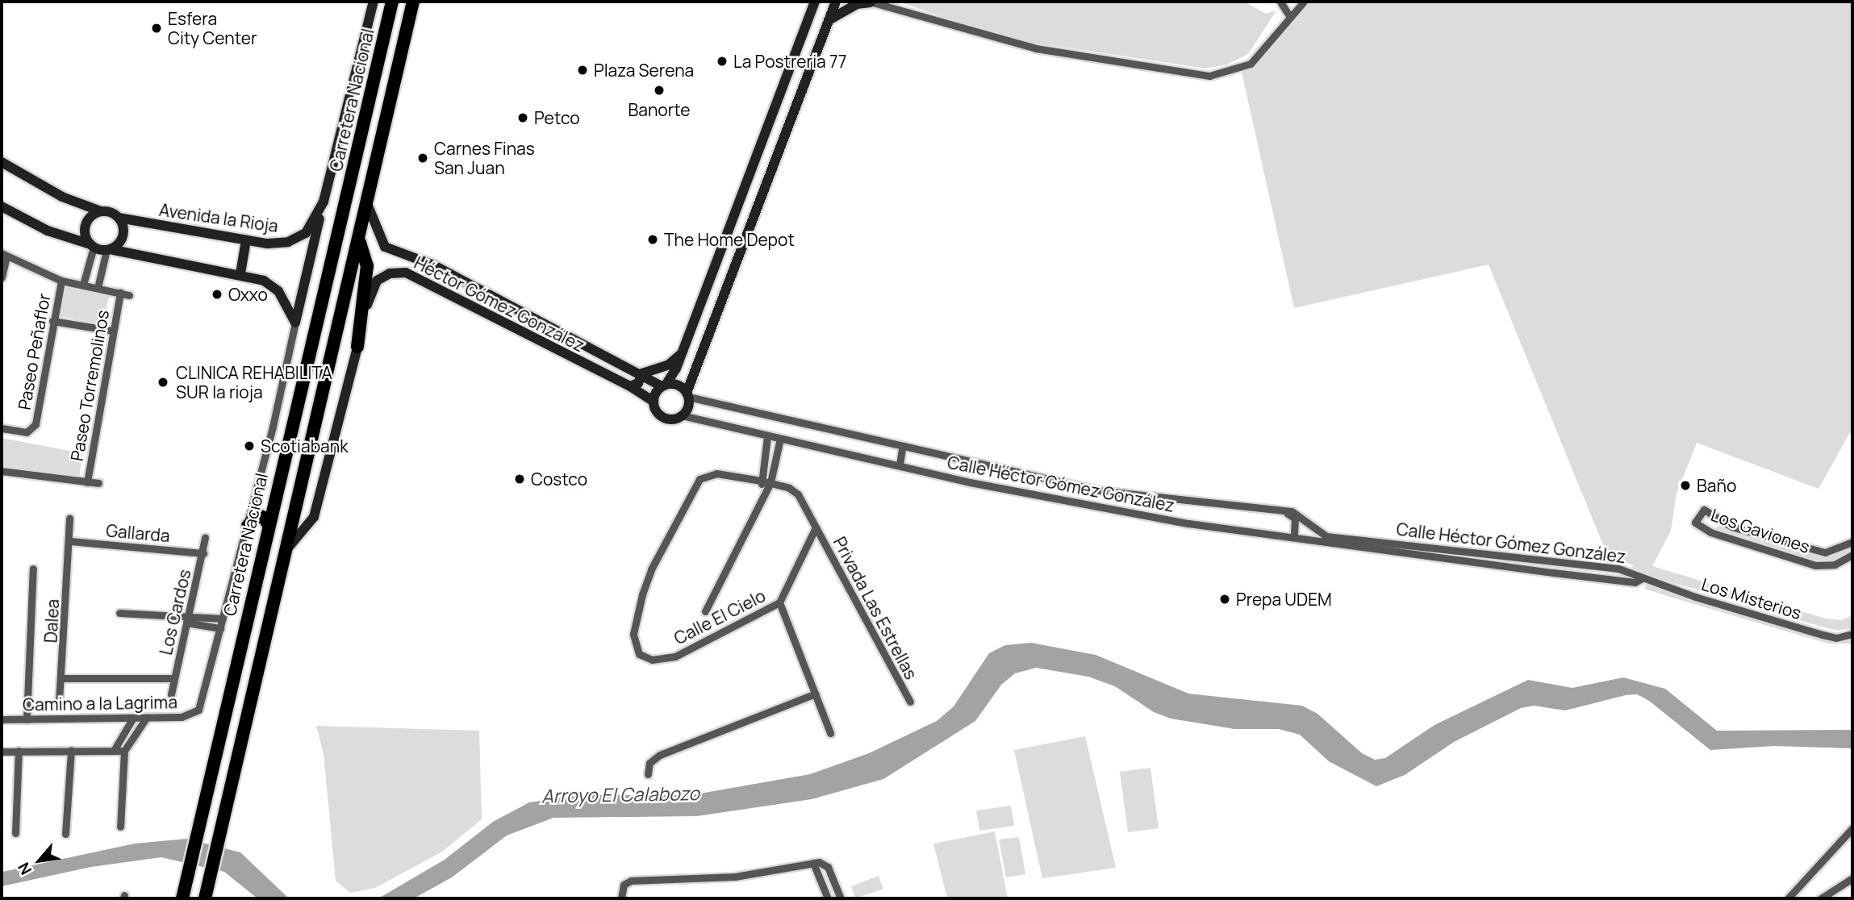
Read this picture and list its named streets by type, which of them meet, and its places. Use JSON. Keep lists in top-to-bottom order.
{
  "streets": {
    "highway": ["Carretera Nacional"],
    "street": [
      "Avenida la Rioja",
      "Héctor Gómez González",
      "Paseo Peñaflor",
      "Paseo Torremolinos",
      "Calle Héctor Gómez González",
      "Los Gaviones",
      "Gallarda",
      "Los Misterios",
      "Privada Las Estrellas",
      "Los Cardos",
      "Calle El Cielo",
      "Dalea",
      "Camino a la Lagrima"
    ]
  },
  "crossings": [
    ["Héctor Gómez González", "Calle Héctor Gómez González"],
    ["Calle Héctor Gómez González", "Los Misterios"],
    ["Gallarda", "Los Cardos"],
    ["Gallarda", "Dalea"],
    ["Privada Las Estrellas", "Calle El Cielo"]
  ],
  "water": ["Arroyo El Calabozo"],
  "places": [
    "Esfera City Center",
    "La Postreria 77",
    "Plaza Serena",
    "Banorte",
    "Petco",
    "Carnes Finas San Juan",
    "The Home Depot",
    "Oxxo",
    "CLINICA REHABILITA SUR la rioja",
    "Scotiabank",
    "Costco",
    "Baño",
    "Prepa UDEM"
  ],
  "north": "bottom left"
}
